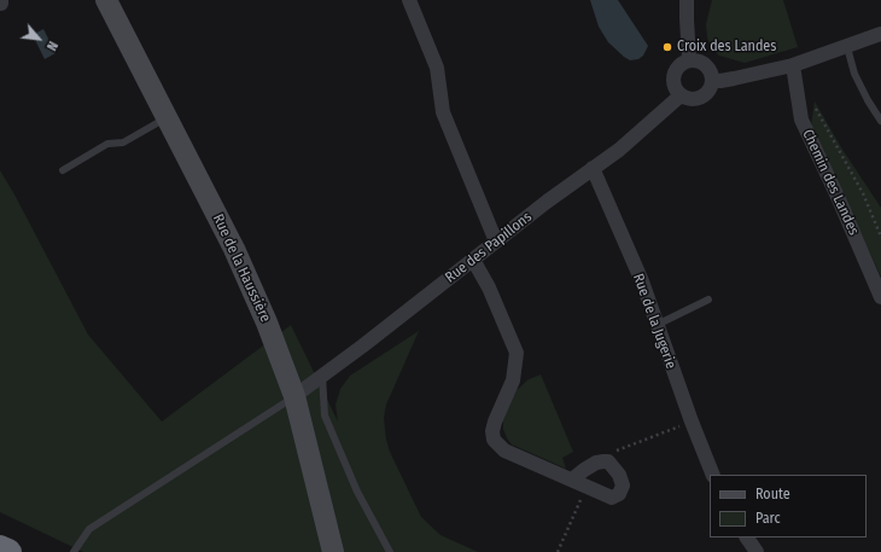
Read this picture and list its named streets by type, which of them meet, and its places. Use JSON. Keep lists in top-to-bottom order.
{
  "streets": {
    "main road": ["Rue de la Haussière"],
    "street": ["Chemin des Landes", "Rue des Papillons", "Rue de la Jugerie"]
  },
  "crossings": [
    ["Rue des Papillons", "Rue de la Haussière"],
    ["Rue des Papillons", "Rue de la Jugerie"]
  ],
  "places": ["Croix des Landes"],
  "legend": ["Route", "Parc"],
  "north": "bottom right"
}
